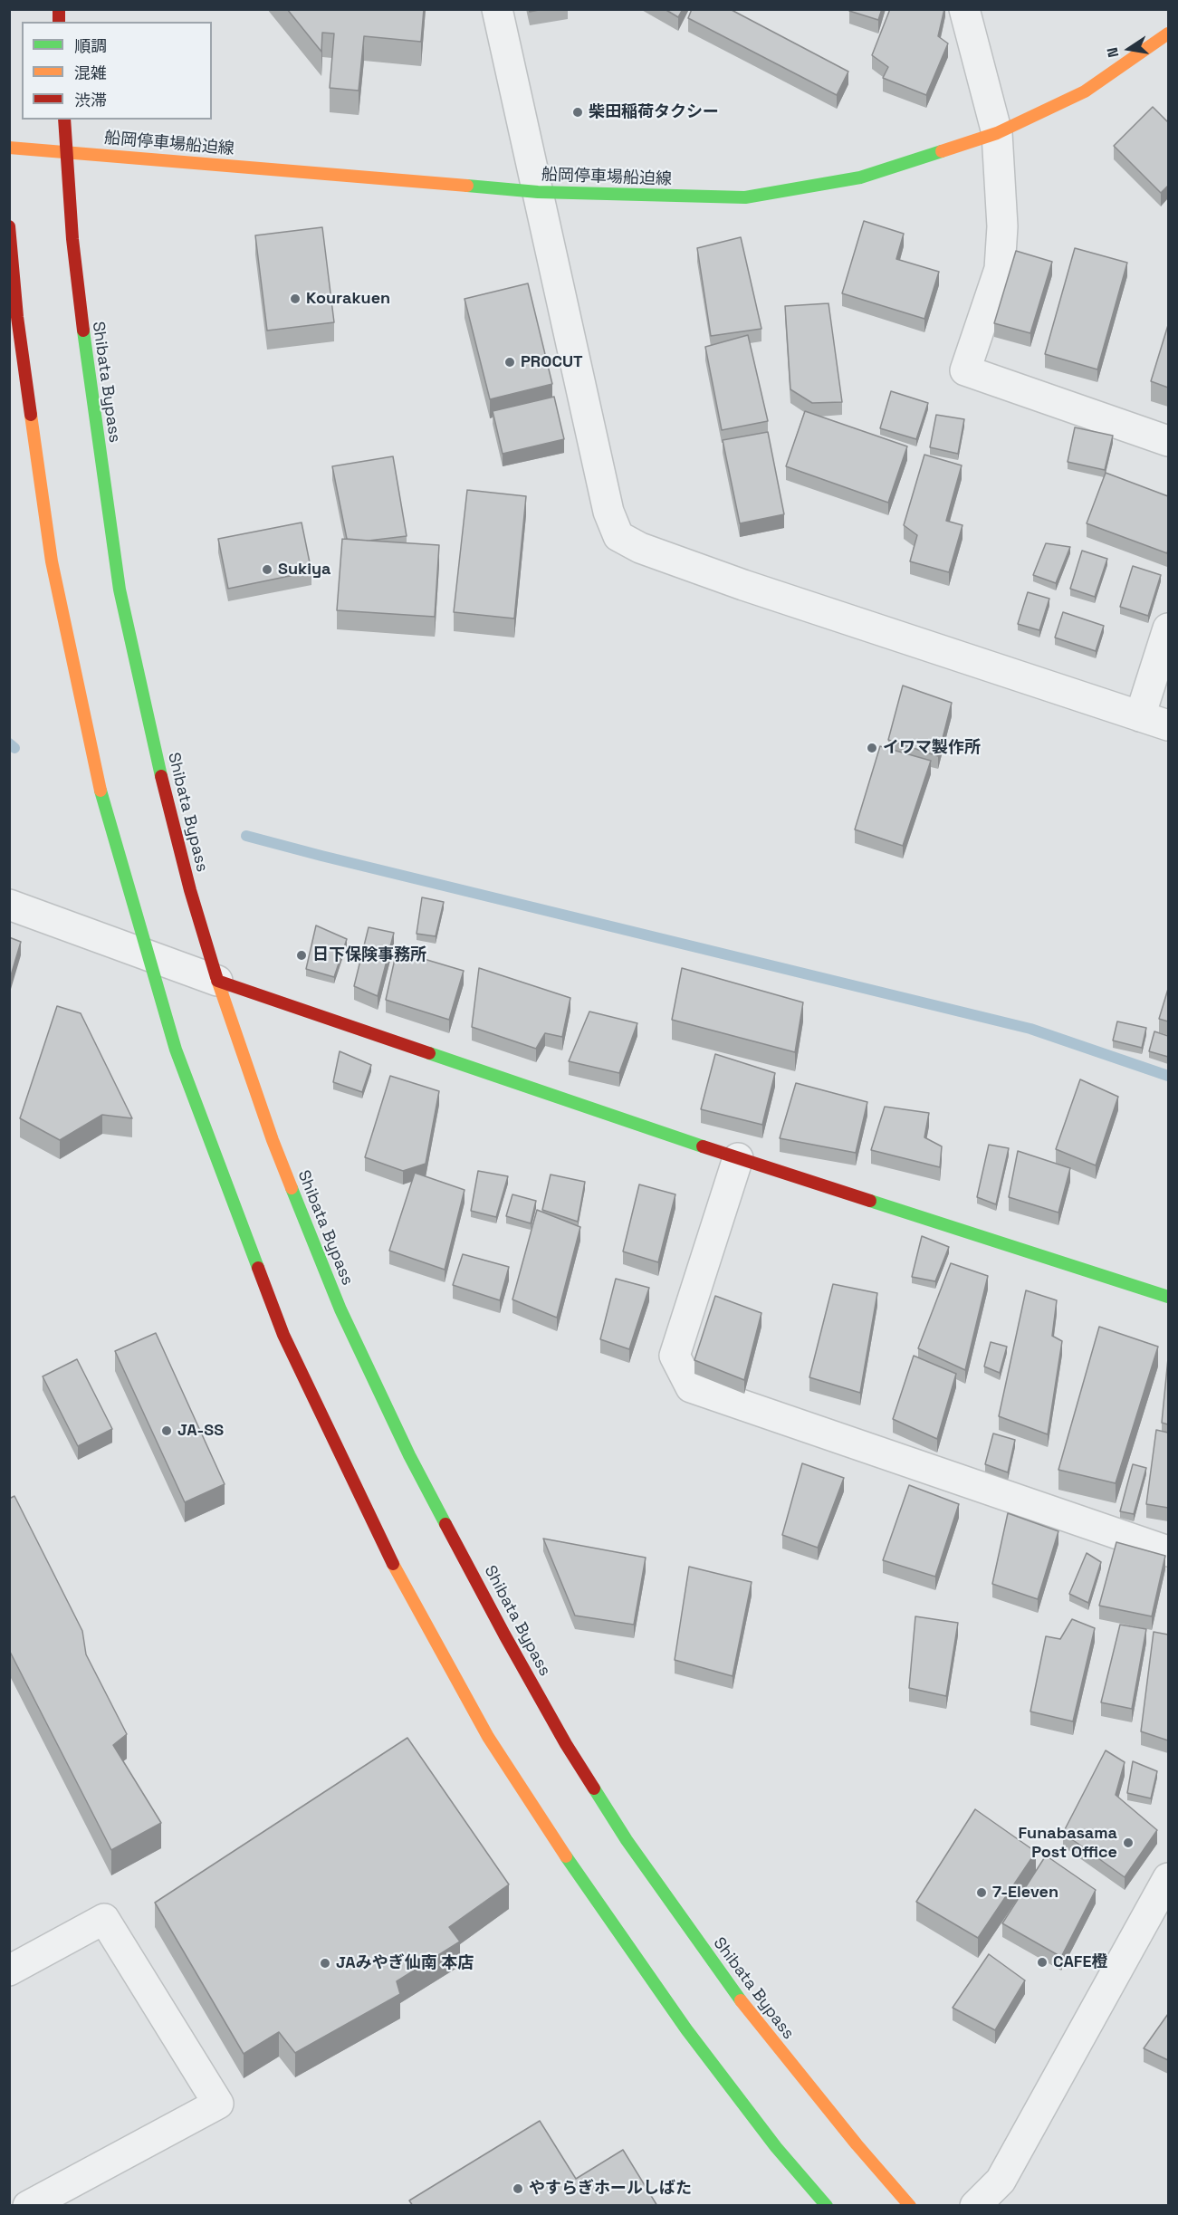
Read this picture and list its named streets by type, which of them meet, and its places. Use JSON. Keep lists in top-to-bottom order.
{
  "streets": {
    "main road": ["船岡停車場船迫線", "Shibata Bypass"]
  },
  "crossings": [
    ["船岡停車場船迫線", "Shibata Bypass"]
  ],
  "places": [
    "柴田稲荷タクシー",
    "Kourakuen",
    "PROCUT",
    "Sukiya",
    "イワマ製作所",
    "日下保険事務所",
    "JA-SS",
    "Funabasama Post Office",
    "7-Eleven",
    "CAFE橙",
    "JAみやぎ仙南 本店",
    "やすらぎホールしばた"
  ],
  "legend": ["順調", "混雑", "渋滞"],
  "north": "left"
}
